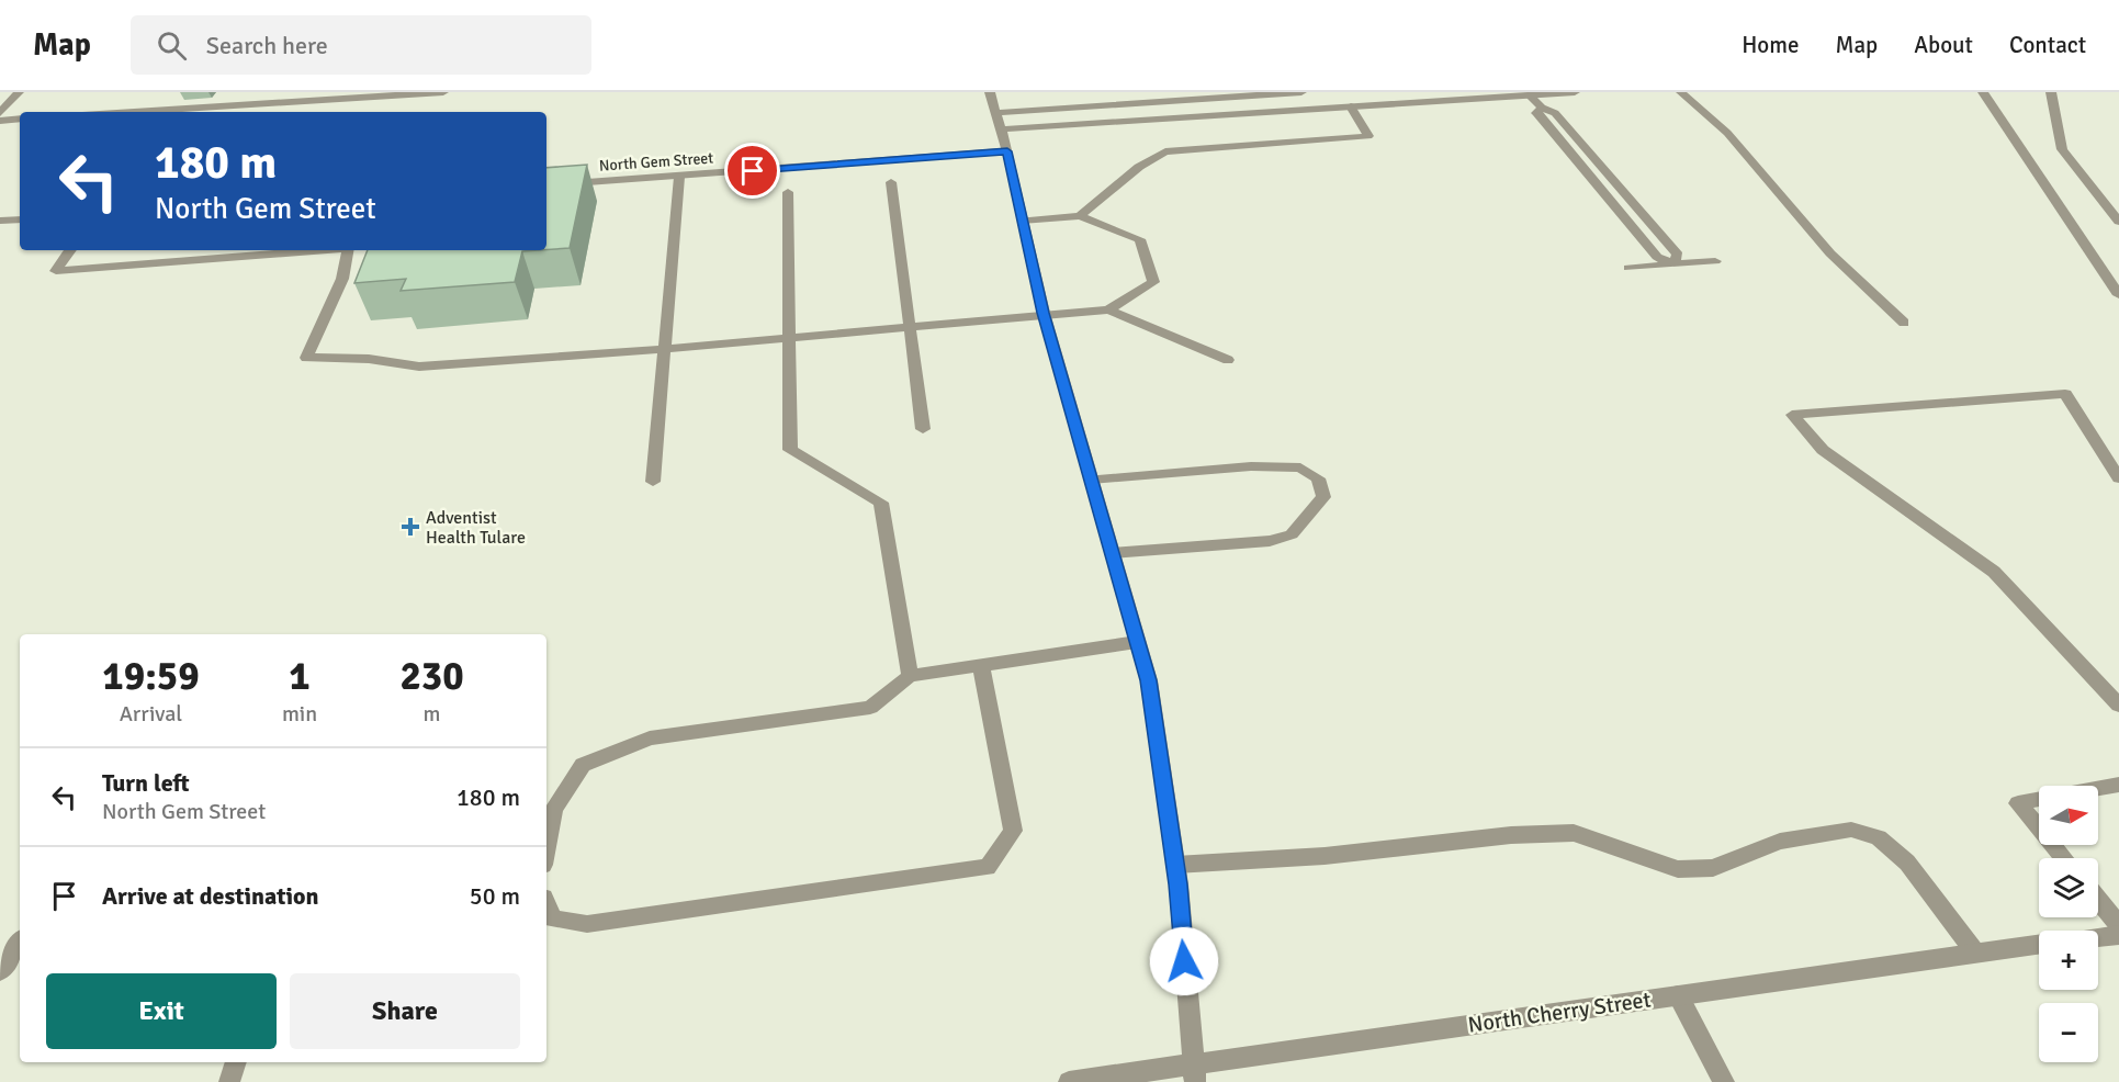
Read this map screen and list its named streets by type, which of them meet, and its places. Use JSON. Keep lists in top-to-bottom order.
{
  "streets": {
    "street": ["North Gem Street", "North Cherry Street"]
  },
  "places": {
    "health": ["Adventist Health Tulare"]
  },
  "north": "right",
  "page": {
    "header": "Map",
    "search": "Search here",
    "nav": [
      "Home",
      "Map",
      "About",
      "Contact"
    ],
    "turn": ["180 m", "North Gem Street"],
    "eta": [
      "19:59",
      "Arrival",
      "1",
      "min",
      "230",
      "m"
    ],
    "list": [
      {
        "name": "Turn left",
        "note": "North Gem Street",
        "value": "180 m"
      },
      {
        "name": "Arrive at destination",
        "value": "50 m"
      }
    ],
    "map_buttons": ["+", "−"],
    "buttons": ["Exit", "Share"]
  }
}
